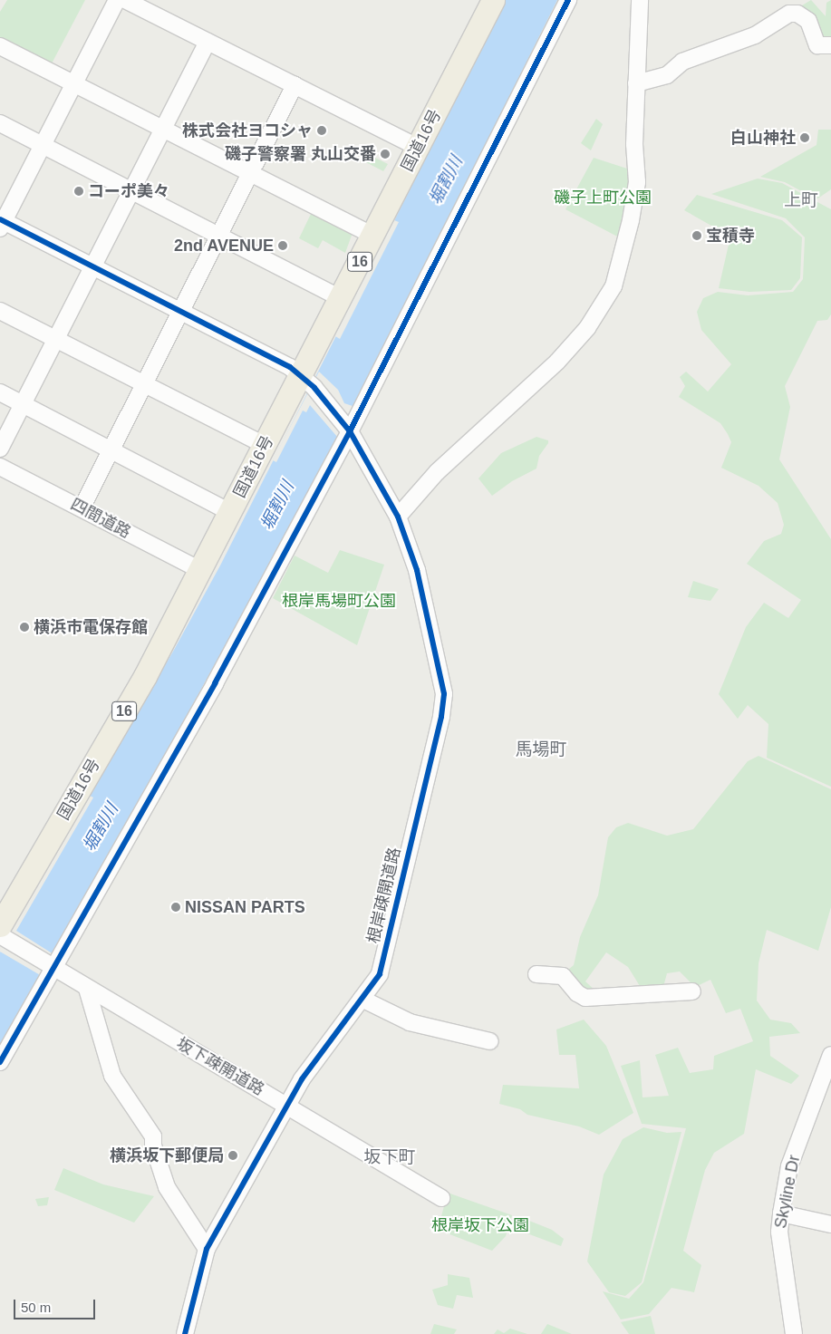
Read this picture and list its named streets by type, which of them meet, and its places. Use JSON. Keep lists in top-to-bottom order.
{
  "streets": {
    "highway": ["国道16号", "16"],
    "street": [
      "四間道路",
      "根岸疎開道路",
      "坂下疎開道路",
      "Skyline Dr"
    ]
  },
  "crossings": [
    ["国道16号", "四間道路"],
    ["国道16号", "根岸疎開道路"],
    ["国道16号", "坂下疎開道路"],
    ["根岸疎開道路", "坂下疎開道路"]
  ],
  "districts": ["上町", "馬場町", "坂下町"],
  "water": ["堀割川"],
  "parks": ["磯子上町公園", "根岸馬場町公園", "根岸坂下公園"],
  "places": [
    "株式会社ヨコシャ",
    "白山神社",
    "磯子警察署 丸山交番",
    "コーポ美々",
    "宝積寺",
    "2nd AVENUE",
    "横浜市電保存館",
    "NISSAN PARTS",
    "横浜坂下郵便局"
  ],
  "scale_bar": "50 m"
}
